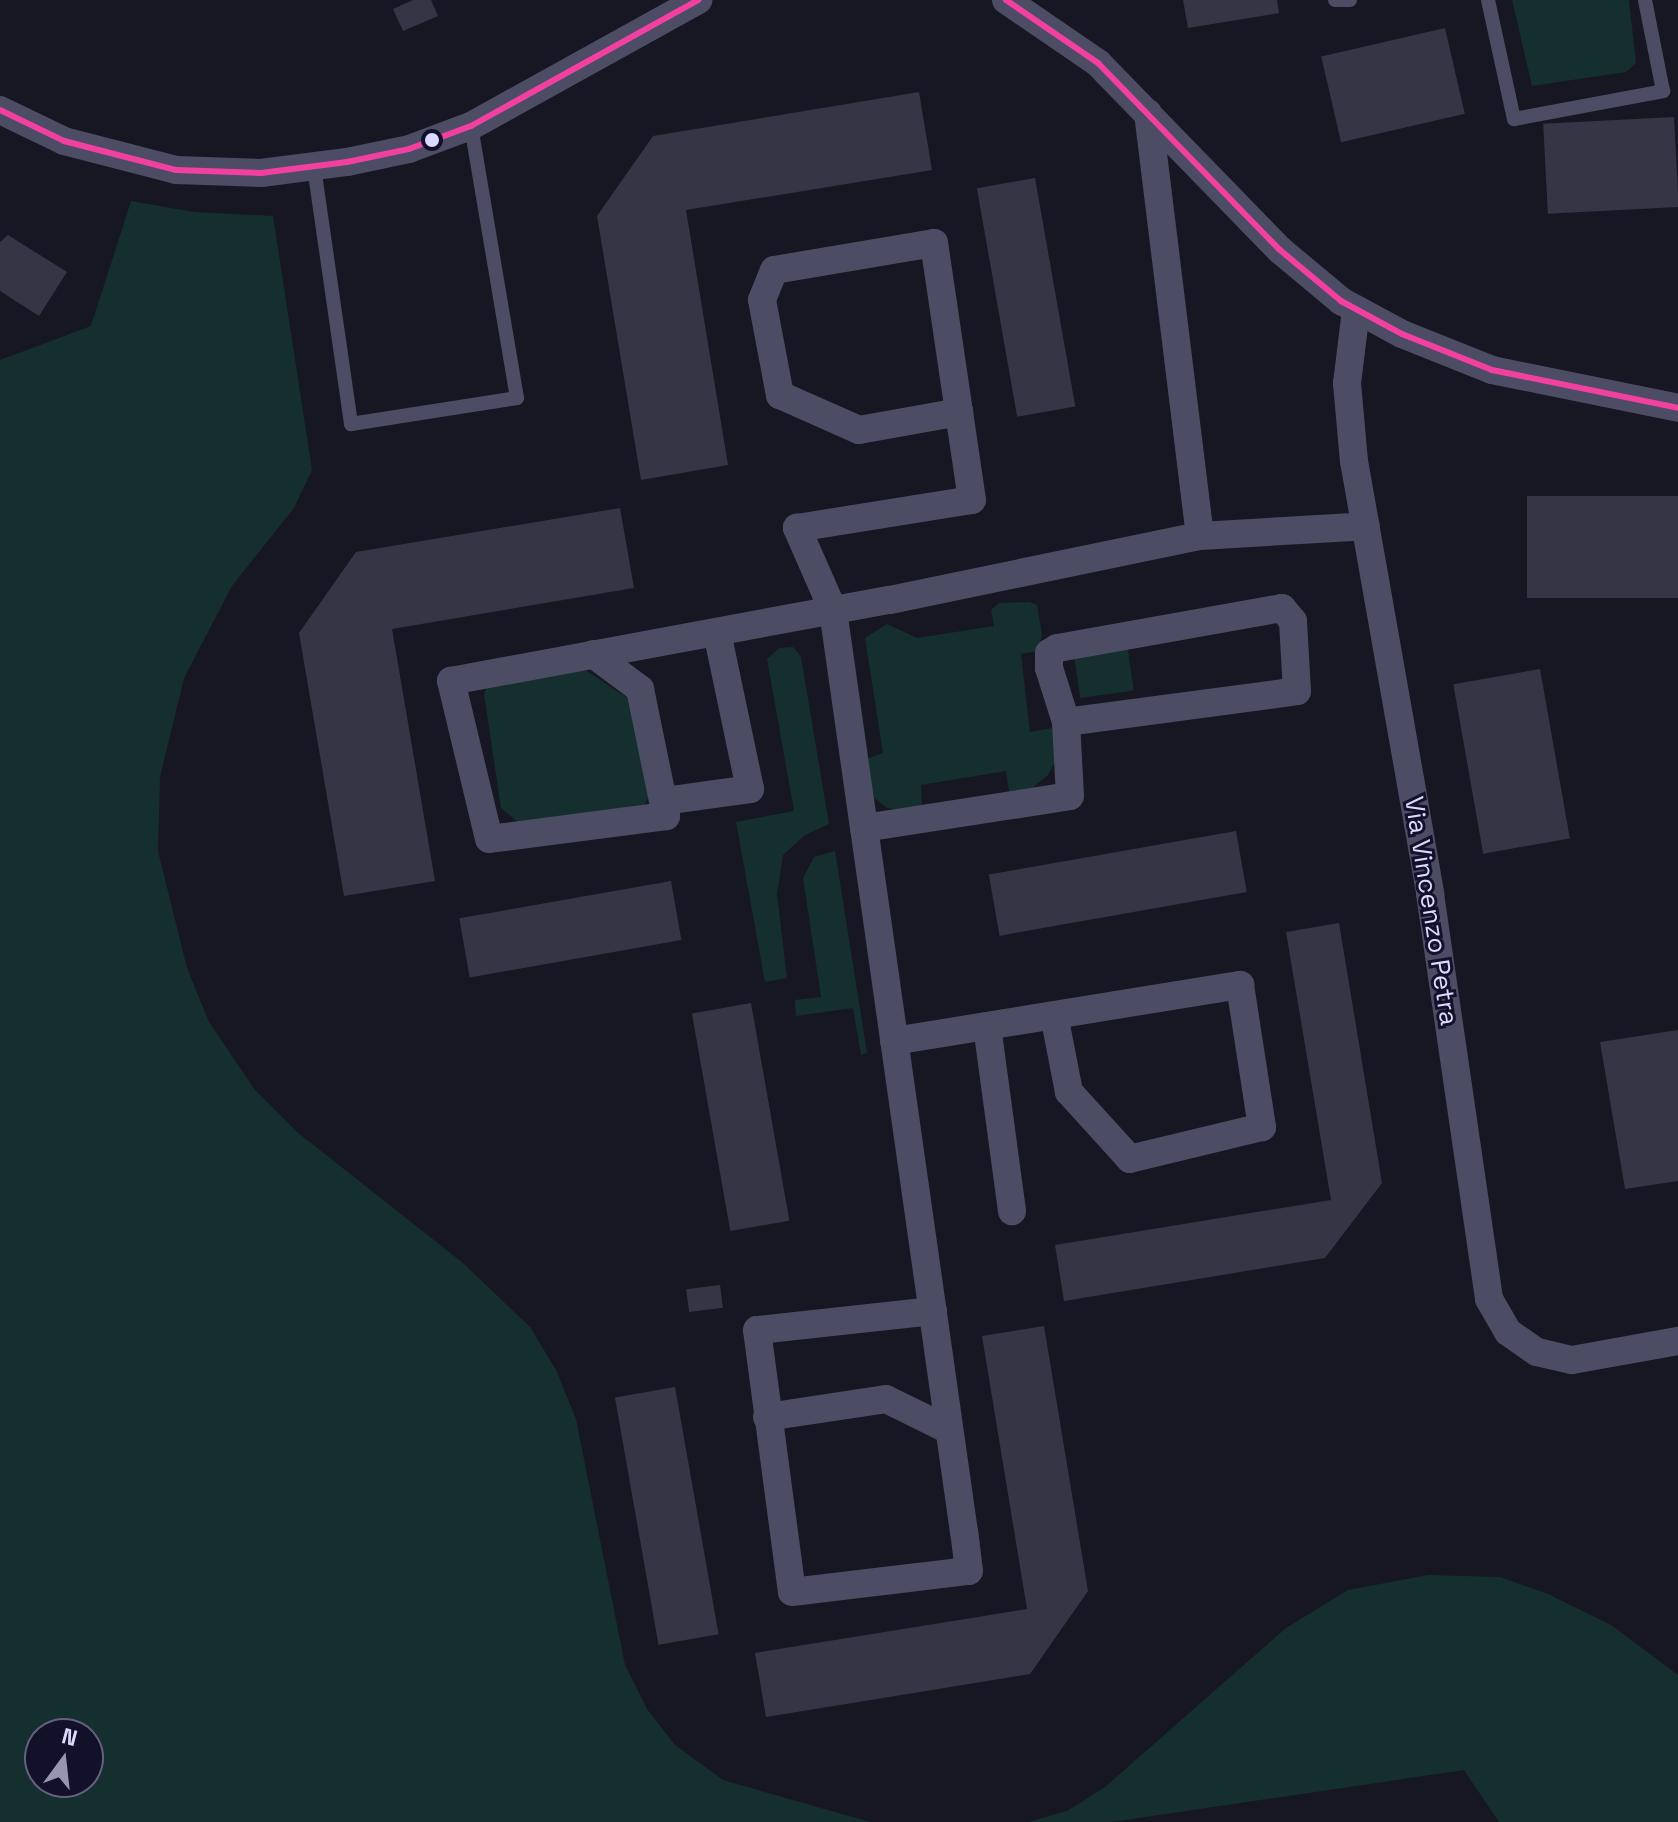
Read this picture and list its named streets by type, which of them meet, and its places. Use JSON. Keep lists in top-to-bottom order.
{
  "streets": {
    "street": ["Via Vincenzo Petra"]
  },
  "north": "top"
}
